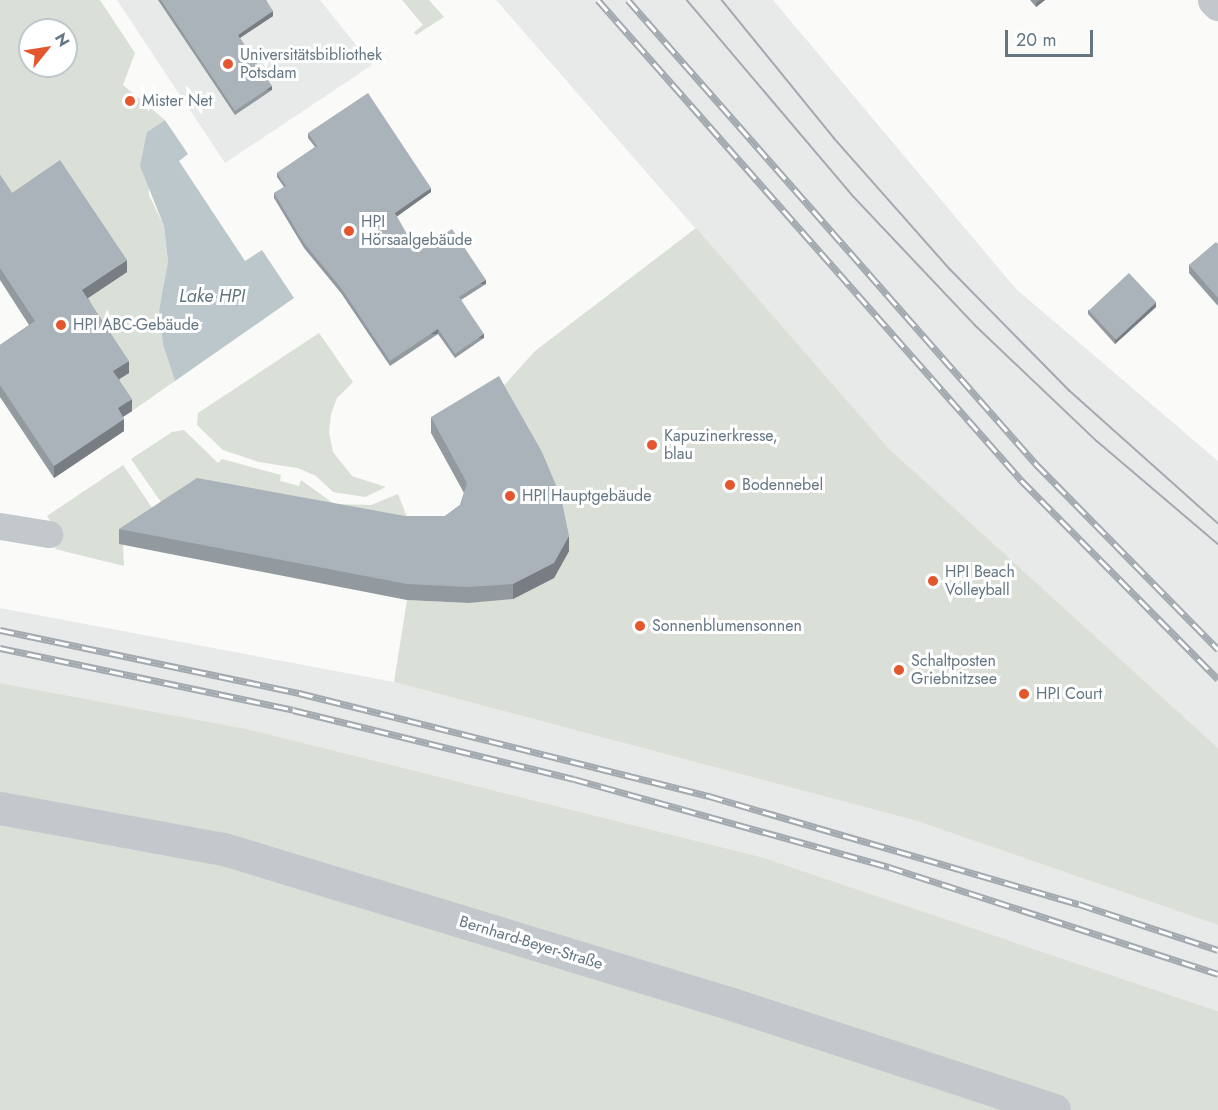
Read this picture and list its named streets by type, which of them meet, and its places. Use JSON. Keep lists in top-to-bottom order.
{
  "streets": {
    "street": ["Bernhard-Beyer-Straße"]
  },
  "water": ["Lake HPI"],
  "places": [
    "Universitätsbibliothek Potsdam",
    "Mister Net",
    "HPI Hörsaalgebäude",
    "HPI ABC-Gebäude",
    "Kapuzinerkresse, blau",
    "Bodennebel",
    "HPI Hauptgebäude",
    "HPI Beach Volleyball",
    "Sonnenblumensonnen",
    "Schaltposten Griebnitzsee",
    "HPI Court"
  ],
  "scale_bar": "20 m",
  "north": "top right"
}
